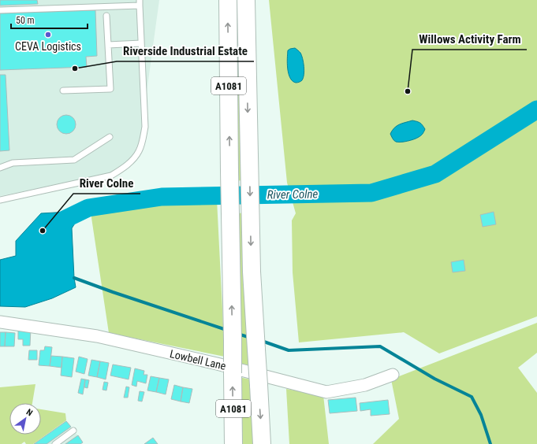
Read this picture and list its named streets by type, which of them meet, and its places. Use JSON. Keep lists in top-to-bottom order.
{
  "streets": {
    "main road": ["A1081"],
    "street": ["Lowbell Lane"]
  },
  "water": ["River Colne"],
  "places": [
    "CEVA Logistics",
    "Riverside Industrial Estate",
    "Willows Activity Farm",
    "River Colne"
  ],
  "scale_bar": "50 m",
  "north": "top right"
}
